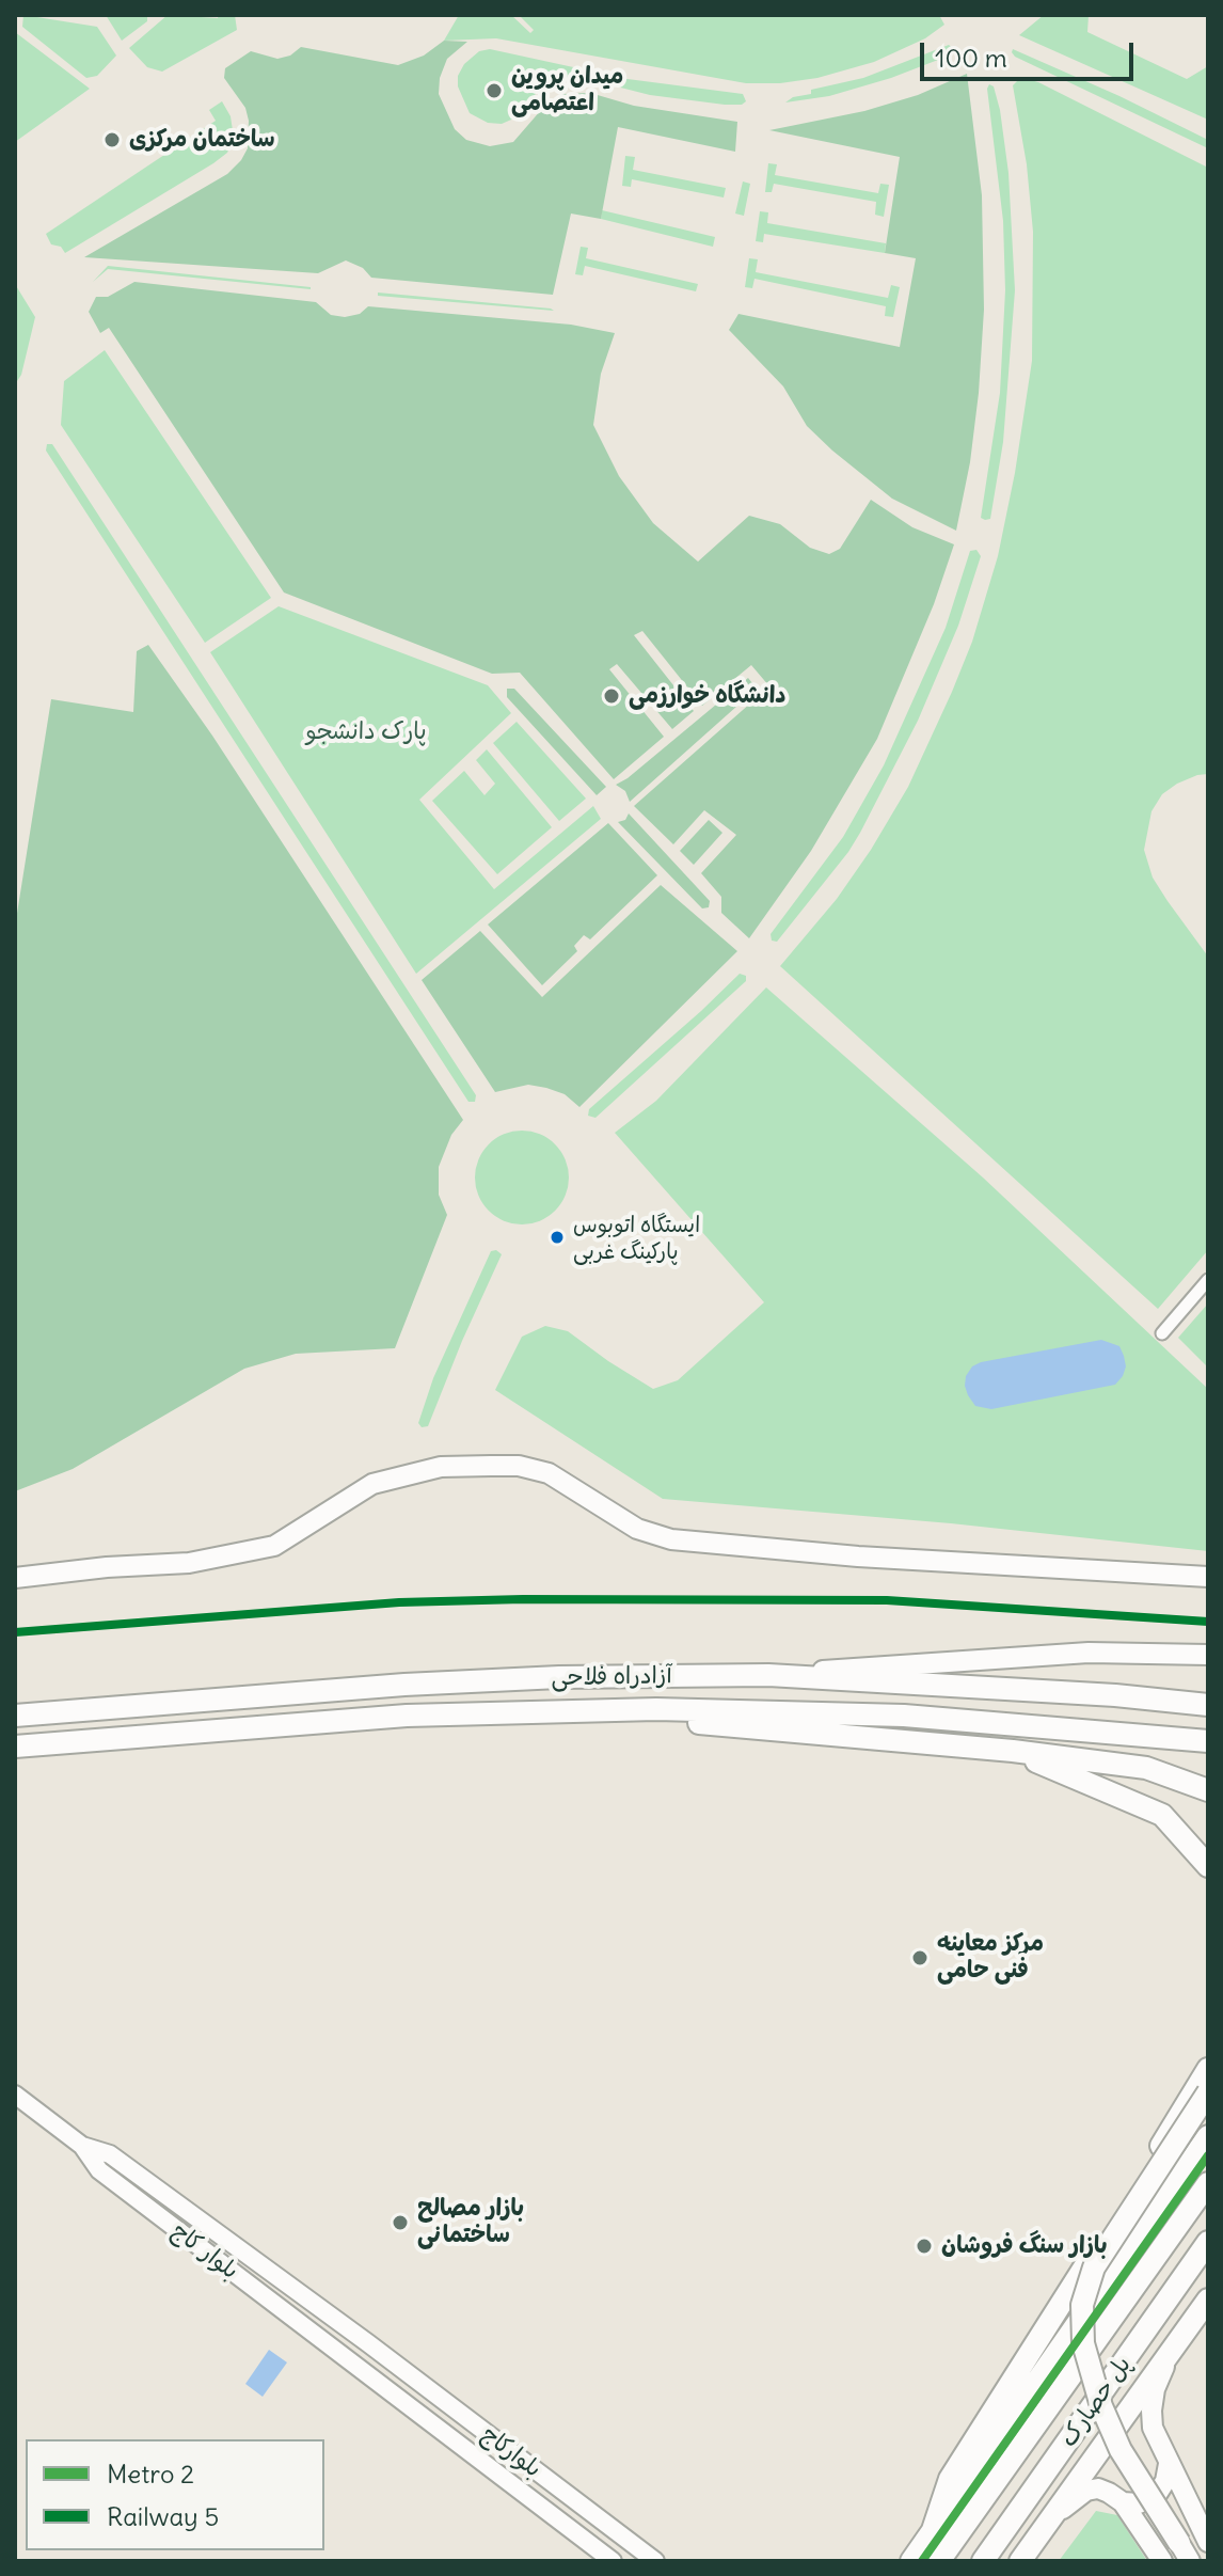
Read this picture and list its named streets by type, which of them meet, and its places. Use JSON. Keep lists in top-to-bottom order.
{
  "streets": {
    "highway": ["آزادراه فلاحی", "پل حصارک"],
    "street": ["بلوار کاج", "بلوارکاج"]
  },
  "crossings": [
    ["بلوار کاج", "بلوارکاج"]
  ],
  "parks": ["پارک دانشجو"],
  "places": [
    "میدان پروین اعتصامی",
    "ساختمان مرکزی",
    "دانشگاه خوارزمی",
    "ایستگاه اتوبوس پارکینگ غربی",
    "مرکز معاینه فنی حامی",
    "بازار مصالح ساختمانی",
    "بازار سنگ فروشان"
  ],
  "lines": ["rail line 5", "metro line 2"],
  "legend": ["Metro 2", "Railway 5"],
  "scale_bar": "100 m"
}
